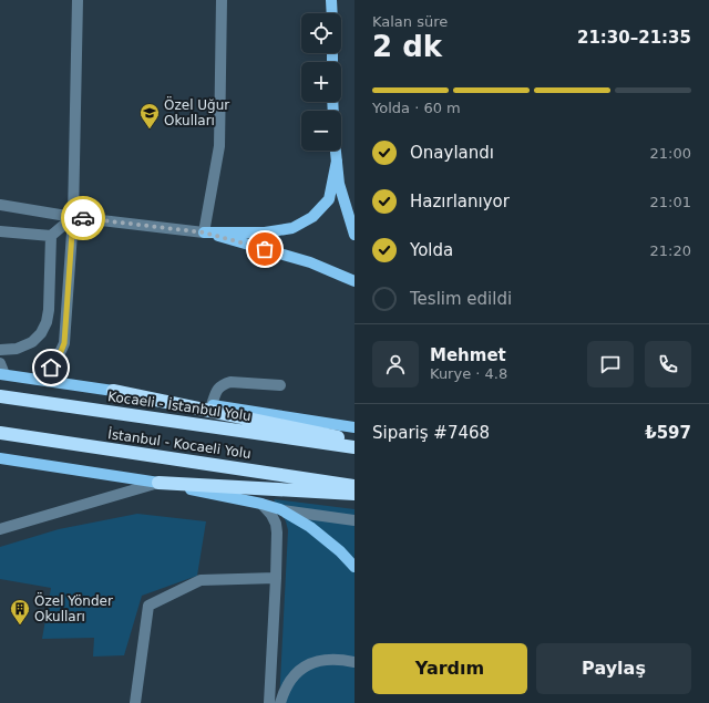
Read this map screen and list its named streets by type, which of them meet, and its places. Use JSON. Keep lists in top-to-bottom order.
{
  "streets": {
    "highway": ["Kocaeli - İstanbul Yolu", "İstanbul - Kocaeli Yolu"]
  },
  "places": {
    "school or university": ["Özel Uğur Okulları"],
    "building": ["Özel Yönder Okulları"]
  },
  "page": {
    "heading": ["2 dk", "Kalan süre", "21:30–21:35"],
    "panel": [
      "Mehmet",
      "Kurye · 4.8",
      "Sipariş #7468",
      "₺597"
    ],
    "map_buttons": ["+", "−"],
    "bar": "Yolda · 60 m",
    "list": [
      ["Onaylandı", "21:00"],
      ["Hazırlanıyor", "21:01"],
      ["Yolda", "21:20"],
      "Teslim edildi"
    ],
    "buttons": ["Yardım", "Paylaş"]
  }
}
